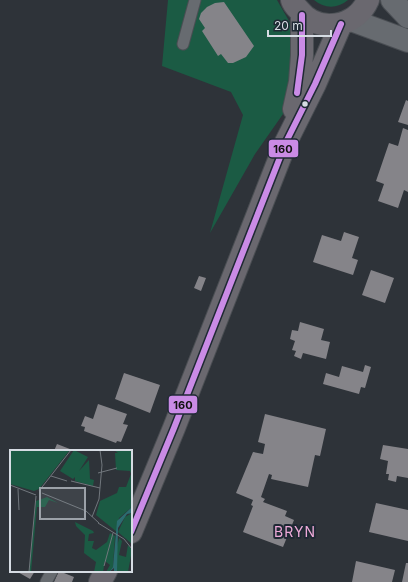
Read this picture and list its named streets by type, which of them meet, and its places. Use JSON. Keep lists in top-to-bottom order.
{
  "districts": ["BRYN"],
  "lines": ["transit line 160"],
  "scale_bar": "20 m"
}
